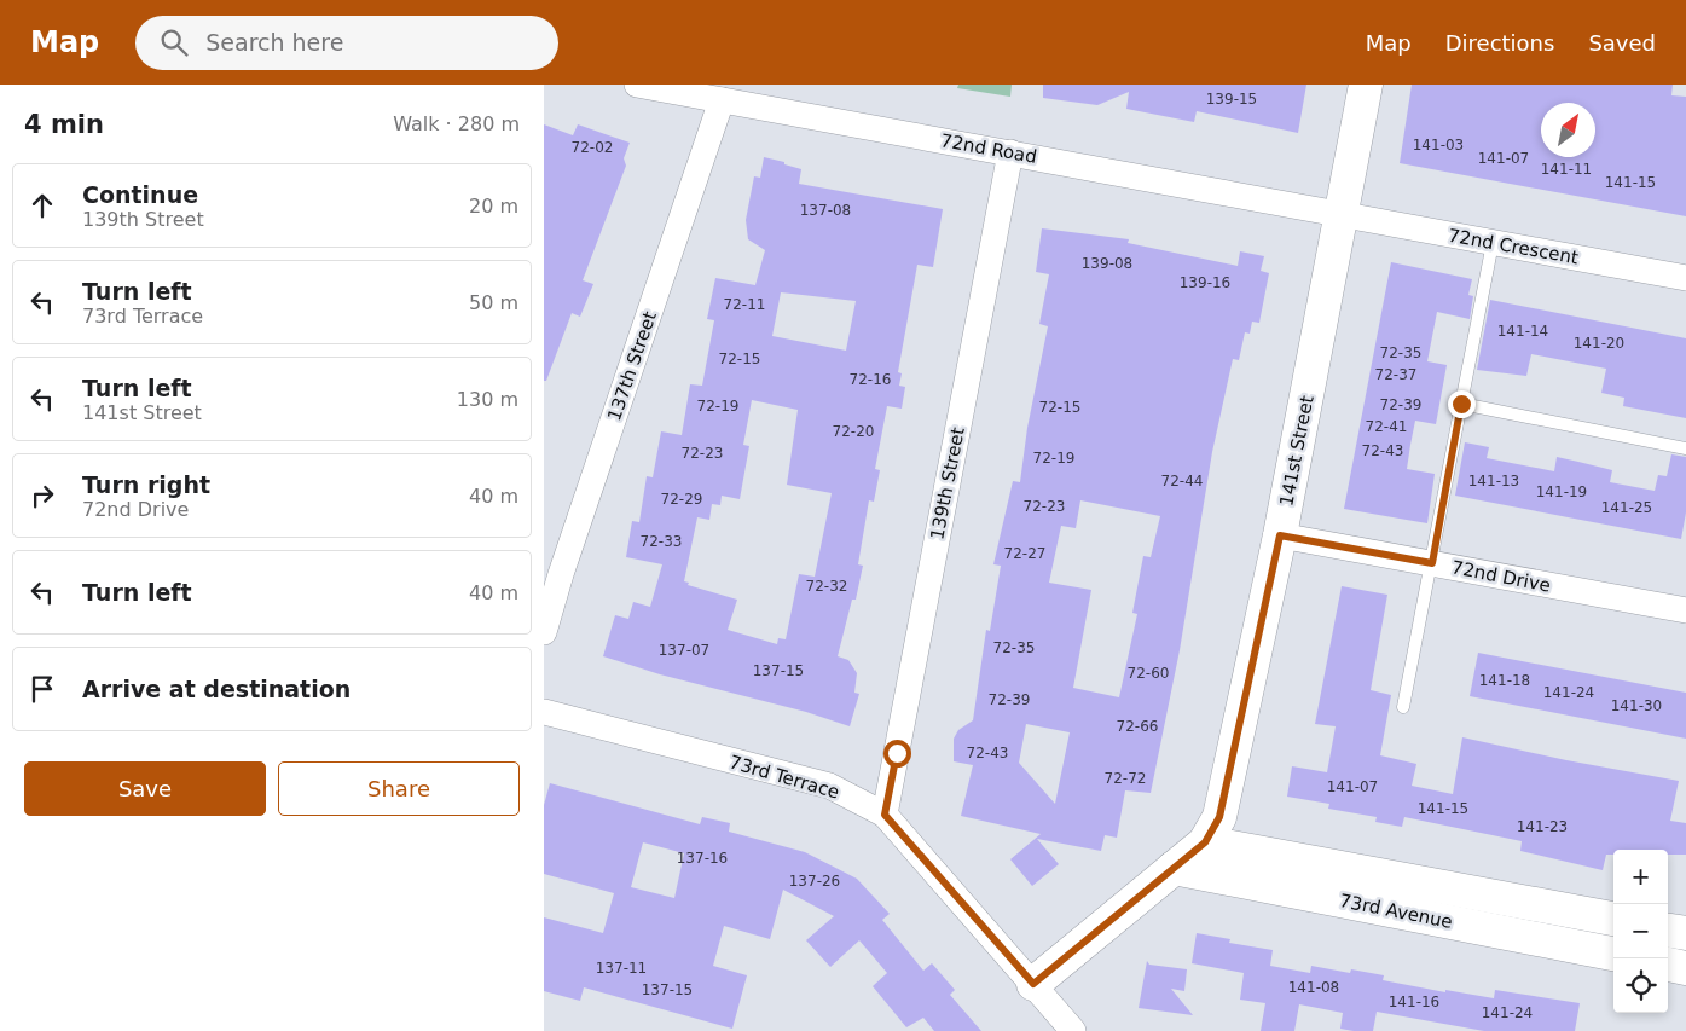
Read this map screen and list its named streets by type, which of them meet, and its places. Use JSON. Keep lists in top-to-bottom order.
{
  "streets": {
    "street": [
      "72nd Road",
      "72nd Crescent",
      "137th Street",
      "141st Street",
      "139th Street",
      "72nd Drive",
      "73rd Terrace",
      "73rd Avenue"
    ]
  },
  "crossings": [
    ["72nd Road", "72nd Crescent"],
    ["72nd Road", "137th Street"],
    ["72nd Road", "141st Street"],
    ["72nd Road", "139th Street"],
    ["72nd Crescent", "141st Street"],
    ["141st Street", "72nd Drive"],
    ["141st Street", "73rd Terrace"],
    ["141st Street", "73rd Avenue"],
    ["139th Street", "73rd Terrace"]
  ],
  "house_numbers": [
    "139-15",
    "141-03",
    "72-02",
    "141-07",
    "141-11",
    "141-15",
    "137-08",
    "139-08",
    "139-16",
    "72-11",
    "141-14",
    "141-20",
    "72-35",
    "72-15",
    "72-37",
    "72-16",
    "72-39",
    "72-19",
    "72-15",
    "72-41",
    "72-20",
    "72-43",
    "72-23",
    "72-19",
    "72-44",
    "141-13",
    "141-19",
    "72-29",
    "72-23",
    "141-25",
    "72-33",
    "72-27",
    "72-32",
    "72-35",
    "137-07",
    "137-15",
    "72-60",
    "141-18",
    "141-24",
    "72-39",
    "141-30",
    "72-66",
    "72-43",
    "72-72",
    "141-07",
    "141-15",
    "141-23",
    "137-16",
    "137-26",
    "137-11",
    "141-08",
    "137-15",
    "141-16",
    "141-24"
  ],
  "north": "top right",
  "page": {
    "header": "Map",
    "search": "Search here",
    "nav": ["Map", "Directions", "Saved"],
    "heading": ["4 min", "Walk · 280 m"],
    "list": [
      ["Continue", "139th Street", "20 m"],
      ["Turn left", "73rd Terrace", "50 m"],
      ["Turn left", "141st Street", "130 m"],
      ["Turn right", "72nd Drive", "40 m"],
      ["Turn left", "40 m"],
      "Arrive at destination"
    ],
    "buttons": ["Save", "Share"],
    "map_buttons": ["+", "−"]
  }
}
